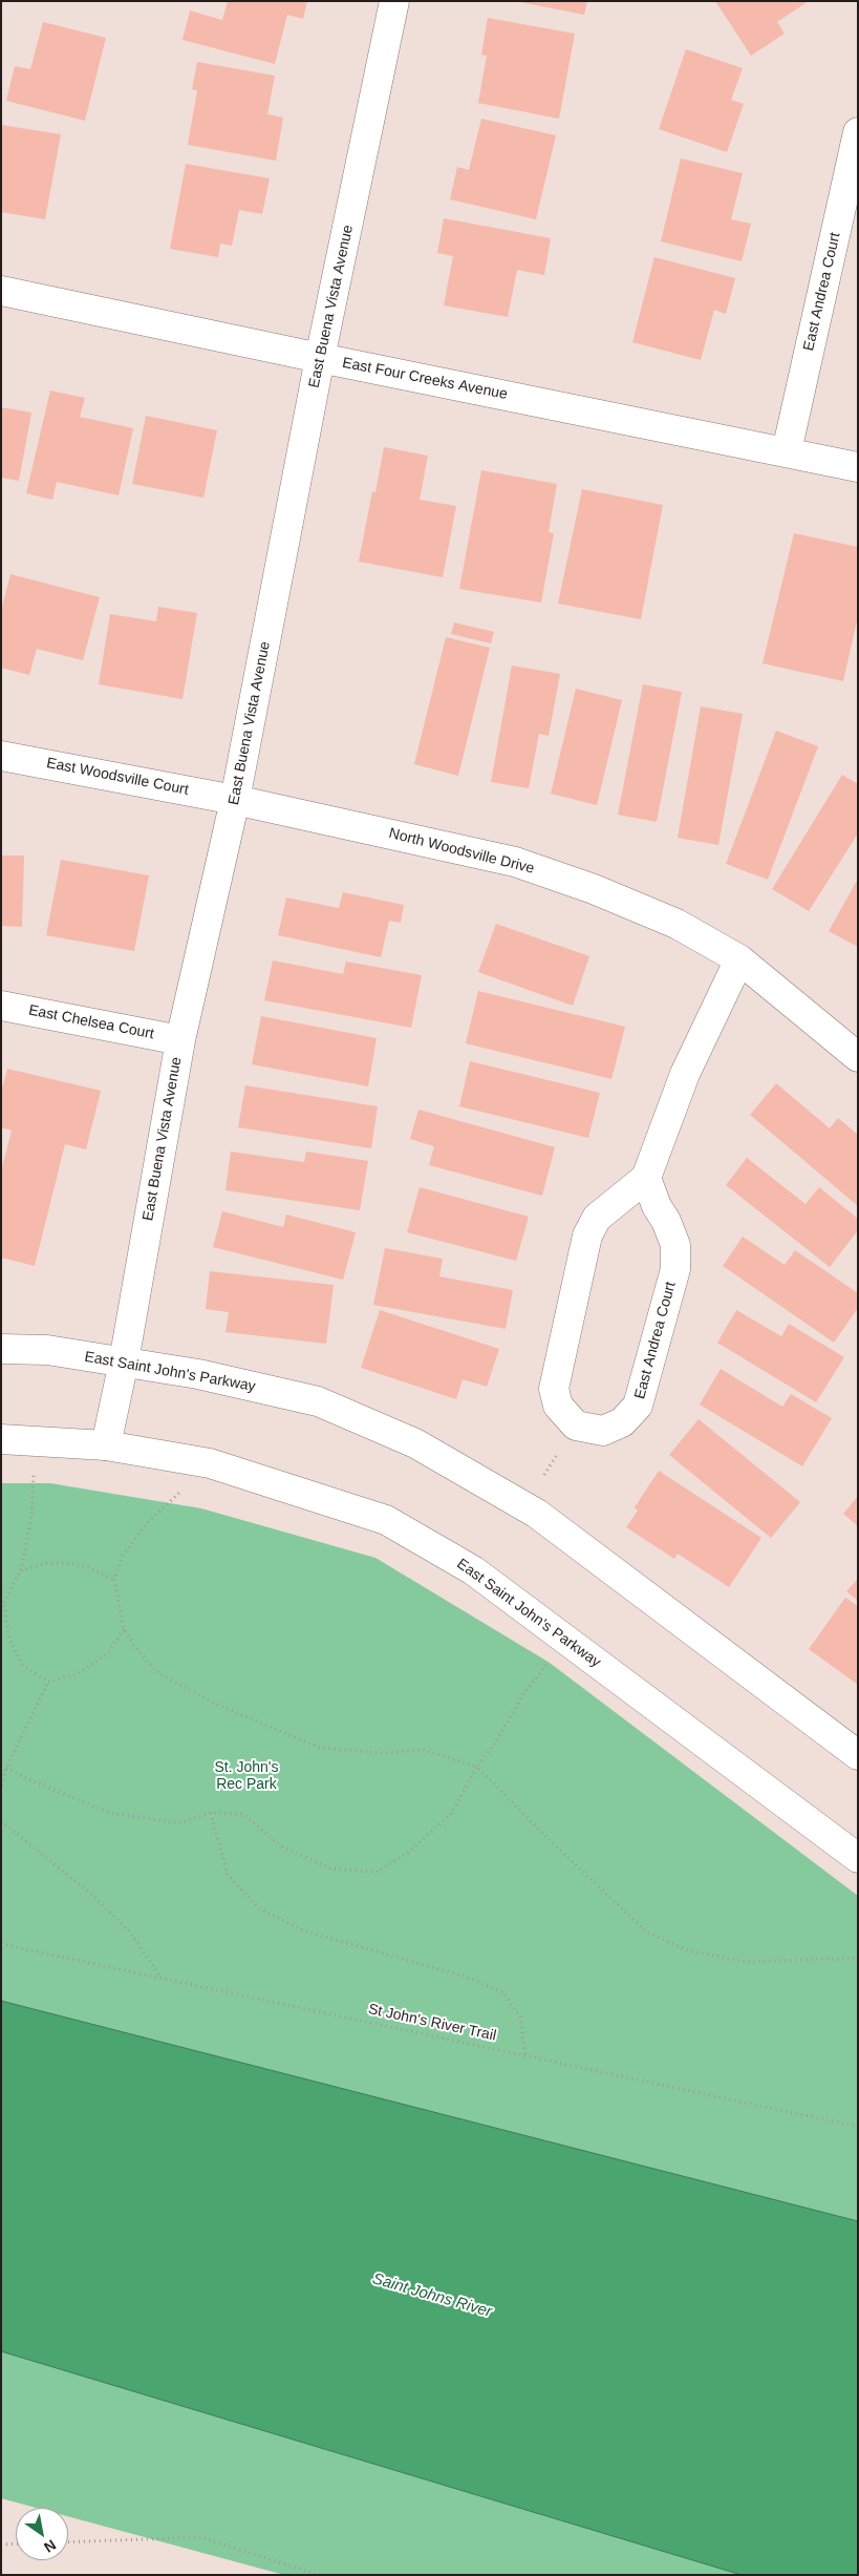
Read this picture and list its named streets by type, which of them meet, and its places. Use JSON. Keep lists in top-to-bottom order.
{
  "streets": {
    "street": [
      "East Andrea Court",
      "East Buena Vista Avenue",
      "East Four Creeks Avenue",
      "East Woodsville Court",
      "North Woodsville Drive",
      "East Chelsea Court",
      "East Saint John's Parkway"
    ],
    "path": ["St John's River Trail"]
  },
  "crossings": [
    ["East Andrea Court", "East Four Creeks Avenue"],
    ["East Buena Vista Avenue", "East Four Creeks Avenue"],
    ["East Buena Vista Avenue", "East Woodsville Court"],
    ["East Buena Vista Avenue", "North Woodsville Drive"],
    ["East Buena Vista Avenue", "East Chelsea Court"],
    ["East Buena Vista Avenue", "East Saint John's Parkway"],
    ["East Woodsville Court", "North Woodsville Drive"]
  ],
  "water": ["Saint Johns River"],
  "parks": ["St. John's Rec Park"],
  "north": "bottom right"
}
